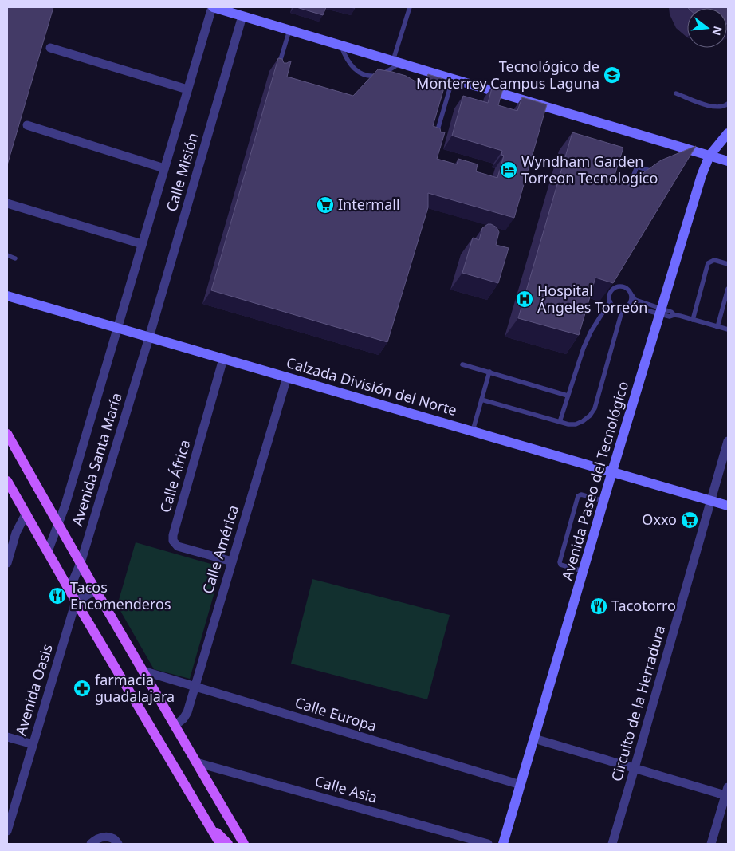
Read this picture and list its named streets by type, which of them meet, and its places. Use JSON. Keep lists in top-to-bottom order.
{
  "streets": {
    "main road": ["Calzada División del Norte", "Avenida Paseo del Tecnológico"],
    "street": [
      "Calle Misión",
      "Avenida Santa María",
      "Calle África",
      "Calle América",
      "Avenida Oasis",
      "Circuito de la Herradura",
      "Calle Europa",
      "Calle Asia"
    ]
  },
  "crossings": [
    ["Calle Misión", "Calzada División del Norte"],
    ["Calle Misión", "Avenida Santa María"],
    ["Calzada División del Norte", "Avenida Santa María"],
    ["Calzada División del Norte", "Calle África"],
    ["Calzada División del Norte", "Avenida Paseo del Tecnológico"],
    ["Calzada División del Norte", "Calle América"],
    ["Calzada División del Norte", "Circuito de la Herradura"],
    ["Calle África", "Calle América"],
    ["Avenida Paseo del Tecnológico", "Calle Europa"],
    ["Calle América", "Calle Europa"]
  ],
  "places": {
    "school or university": ["Tecnológico de Monterrey Campus Laguna"],
    "hotel": ["Wyndham Garden Torreon Tecnologico"],
    "supermarket": ["Intermall", "Oxxo"],
    "hospital": ["Hospital Ángeles Torreón"],
    "restaurant": ["Tacos Encomenderos", "Tacotorro"],
    "pharmacy": ["farmacia guadalajara"]
  },
  "north": "right"
}
